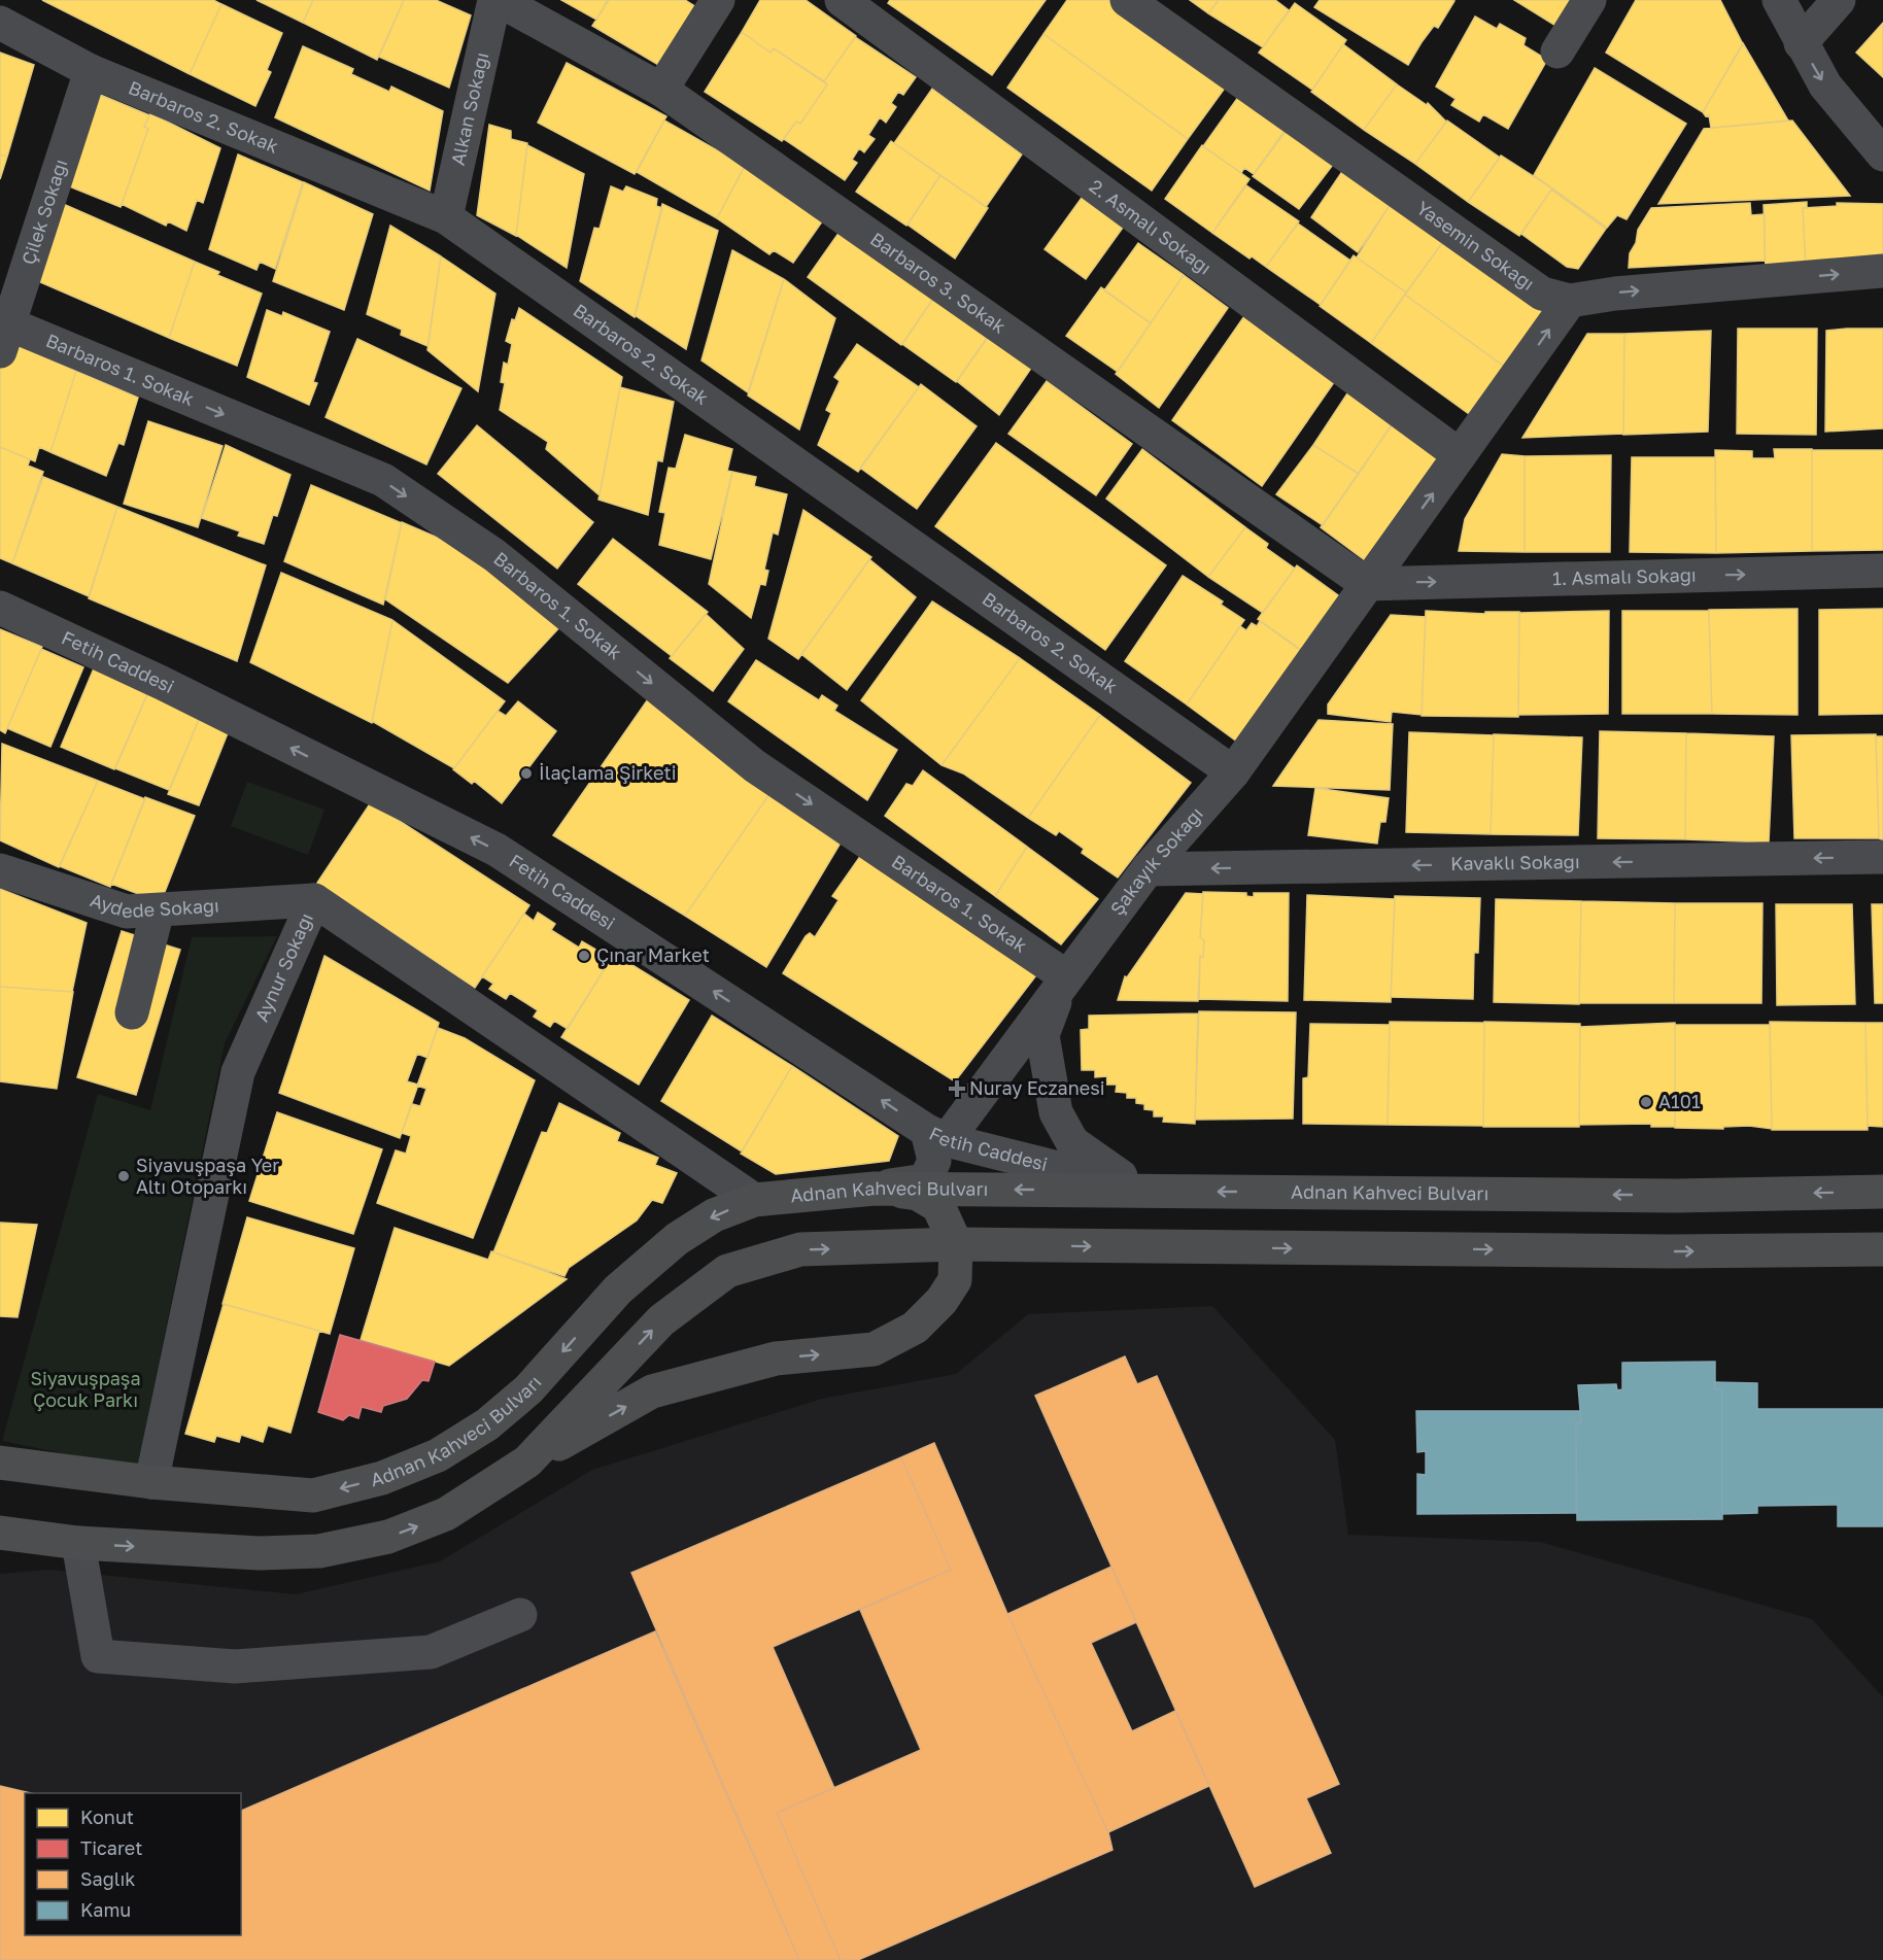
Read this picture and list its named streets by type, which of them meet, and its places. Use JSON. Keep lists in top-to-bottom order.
{
  "streets": {
    "main road": ["Adnan Kahveci Bulvarı"],
    "street": [
      "Alkan Sokağı",
      "Barbaros 2. Sokak",
      "Çilek Sokağı",
      "2. Asmalı Sokağı",
      "Yasemin Sokağı",
      "Barbaros 3. Sokak",
      "Barbaros 1. Sokak",
      "1. Asmalı Sokağı",
      "Fetih Caddesi",
      "Şakayık Sokağı",
      "Kavaklı Sokağı",
      "Aydede Sokağı",
      "Aynur Sokağı"
    ]
  },
  "crossings": [
    ["Alkan Sokağı", "Barbaros 2. Sokak"],
    ["Alkan Sokağı", "Barbaros 3. Sokak"],
    ["Barbaros 2. Sokak", "Çilek Sokağı"],
    ["Barbaros 2. Sokak", "Şakayık Sokağı"],
    ["Çilek Sokağı", "Barbaros 1. Sokak"],
    ["2. Asmalı Sokağı", "Şakayık Sokağı"],
    ["Yasemin Sokağı", "Şakayık Sokağı"],
    ["Barbaros 3. Sokak", "1. Asmalı Sokağı"],
    ["Barbaros 3. Sokak", "Şakayık Sokağı"],
    ["Barbaros 1. Sokak", "Şakayık Sokağı"],
    ["1. Asmalı Sokağı", "Şakayık Sokağı"],
    ["Fetih Caddesi", "Şakayık Sokağı"],
    ["Fetih Caddesi", "Adnan Kahveci Bulvarı"],
    ["Şakayık Sokağı", "Kavaklı Sokağı"],
    ["Aydede Sokağı", "Aynur Sokağı"],
    ["Aynur Sokağı", "Adnan Kahveci Bulvarı"]
  ],
  "one_way": [
    "Yasemin Sokağı",
    "Barbaros 1. Sokak",
    "1. Asmalı Sokağı",
    "Fetih Caddesi",
    "Kavaklı Sokağı"
  ],
  "parks": ["Siyavuşpaşa Çocuk Parkı"],
  "places": {
    "other": [
      "İlaçlama Şirketi",
      "Çınar Market",
      "A101",
      "Siyavuşpaşa Yer Altı Otoparkı"
    ],
    "health": ["Nuray Eczanesi"]
  },
  "legend": [
    "Konut",
    "Ticaret",
    "Sağlık",
    "Kamu"
  ]
}
